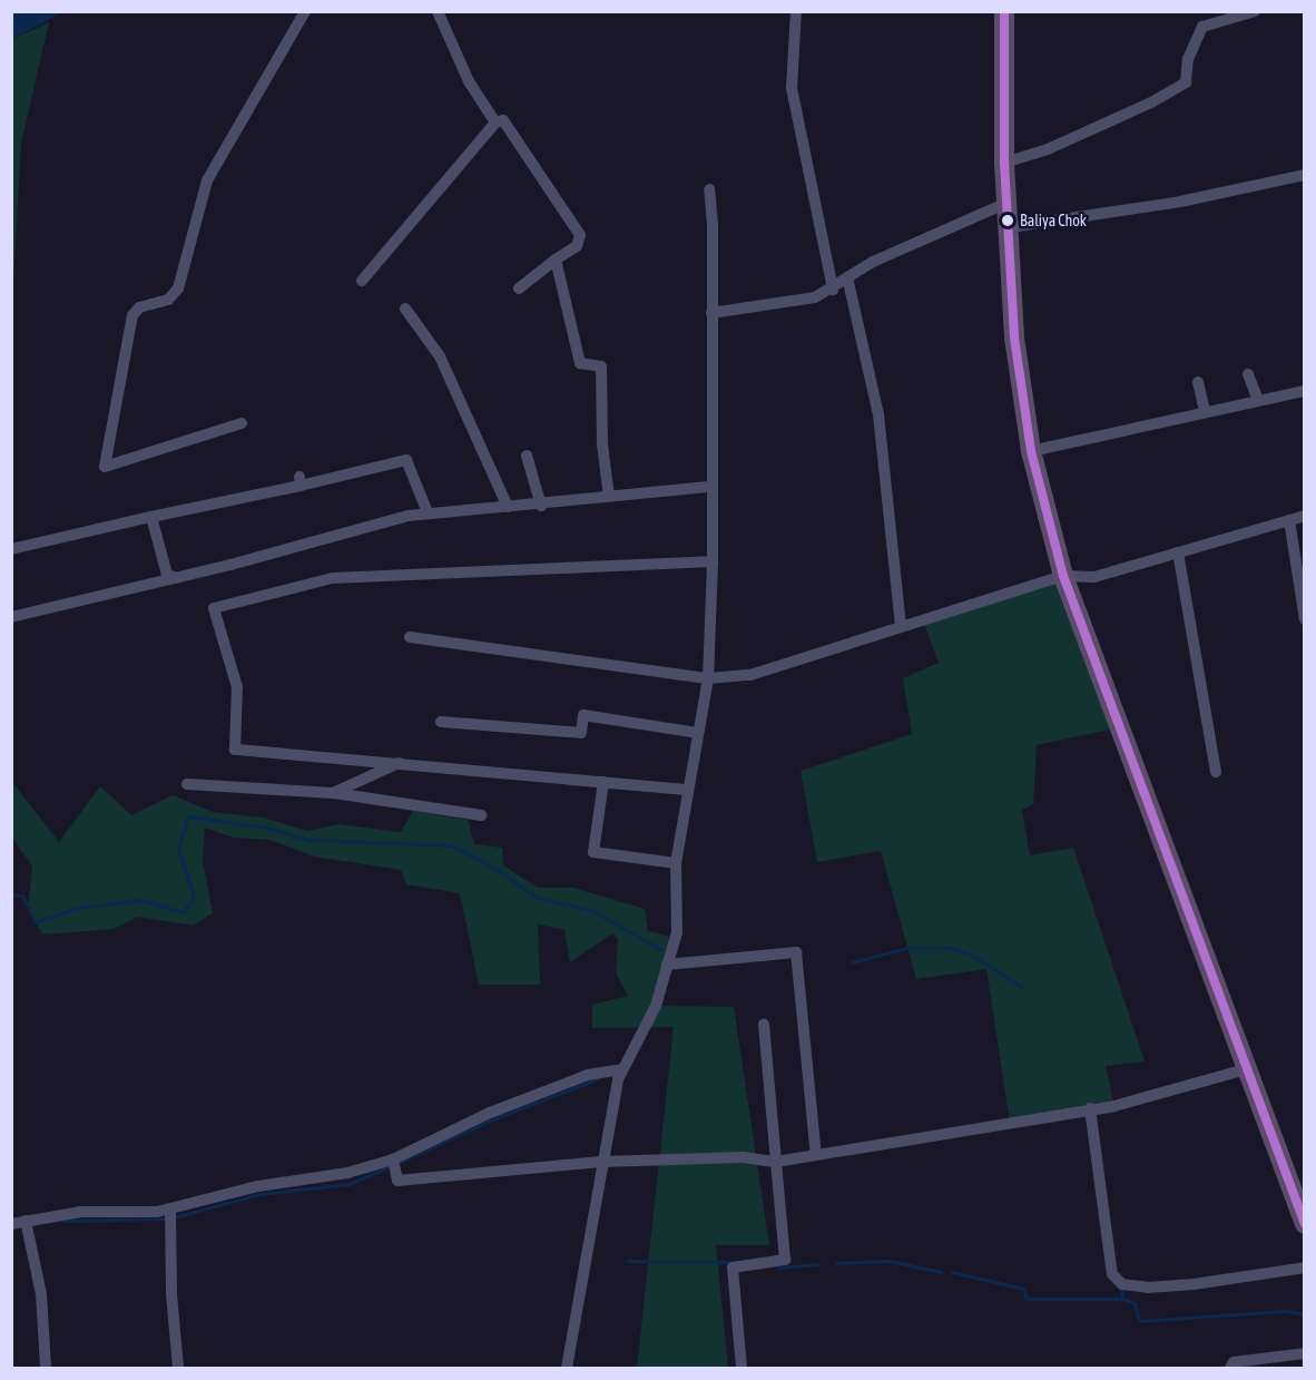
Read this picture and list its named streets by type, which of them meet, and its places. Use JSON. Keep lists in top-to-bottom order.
{
  "places": ["Baliya Chok"]
}
